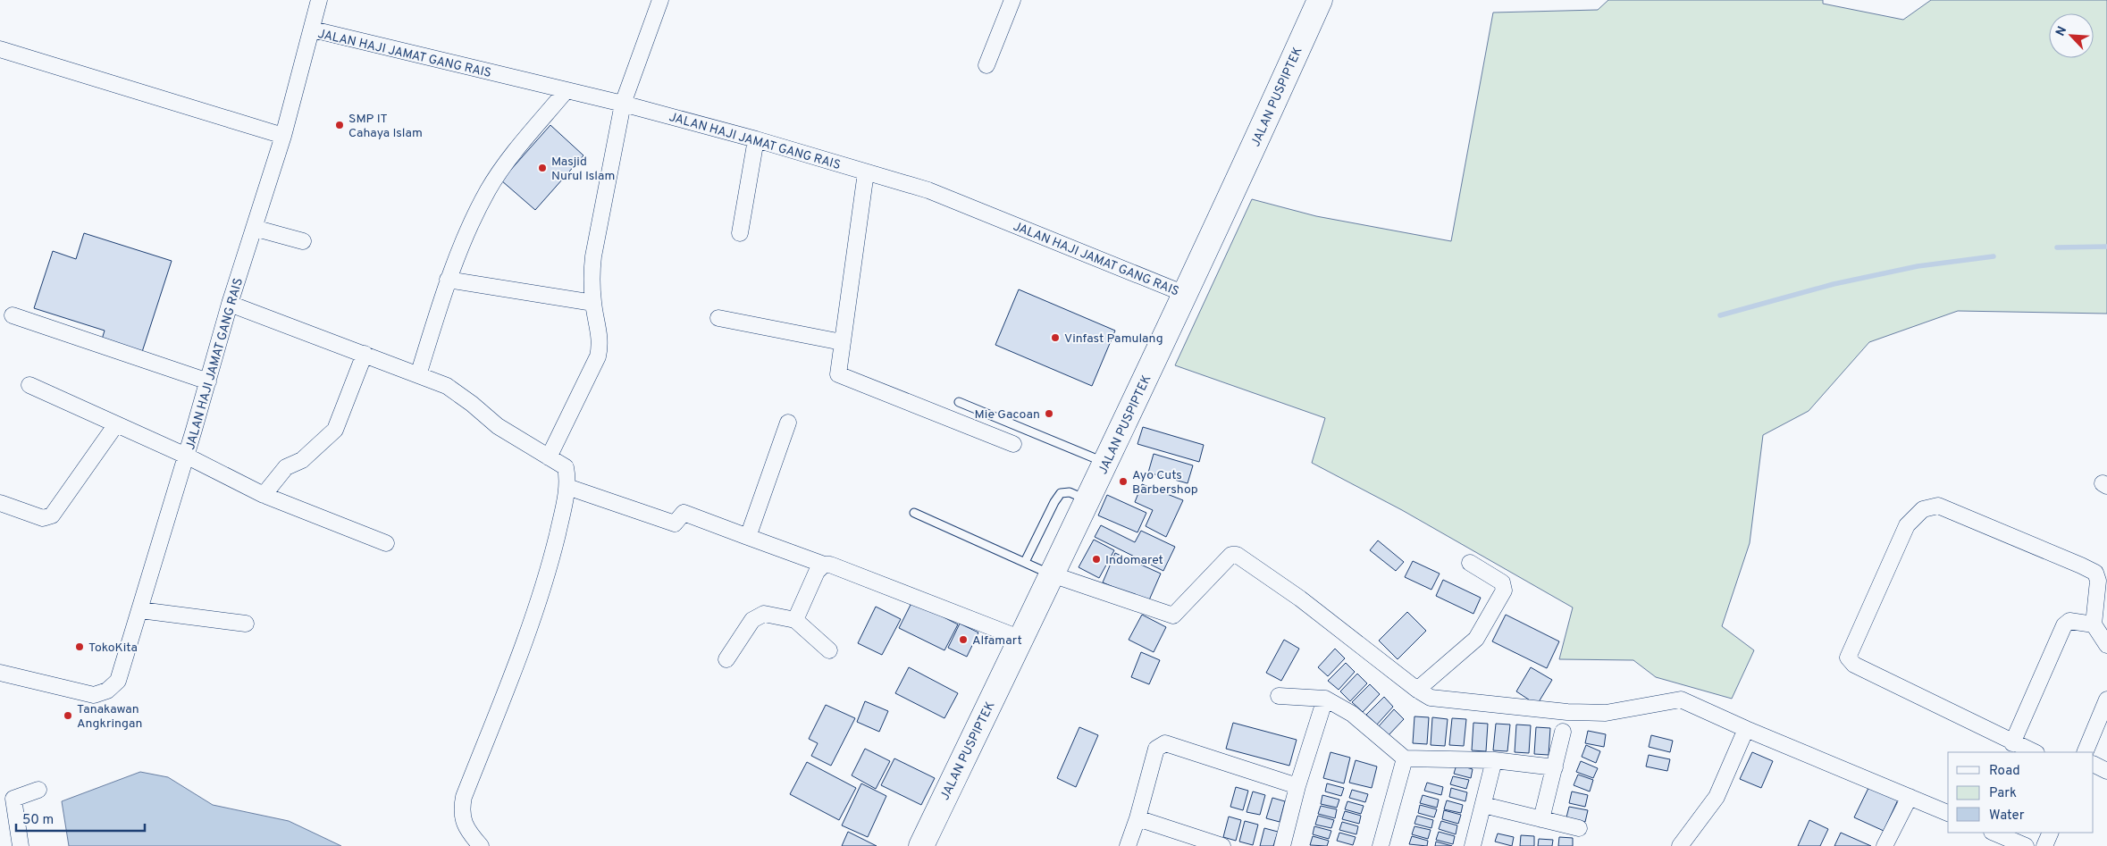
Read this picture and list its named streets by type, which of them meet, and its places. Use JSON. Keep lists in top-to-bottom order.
{
  "streets": {
    "main road": ["JALAN PUSPIPTEK"],
    "street": ["JALAN HAJI JAMAT GANG RAIS"]
  },
  "crossings": [
    ["JALAN HAJI JAMAT GANG RAIS", "JALAN PUSPIPTEK"]
  ],
  "places": [
    "SMP IT Cahaya Islam",
    "Masjid Nurul Islam",
    "Vinfast Pamulang",
    "Mie Gacoan",
    "Ayo Cuts Barbershop",
    "Indomaret",
    "Alfamart",
    "TokoKita",
    "Tanakawan Angkringan"
  ],
  "legend": ["Road", "Park", "Water"],
  "scale_bar": "50 m",
  "north": "top left"
}
